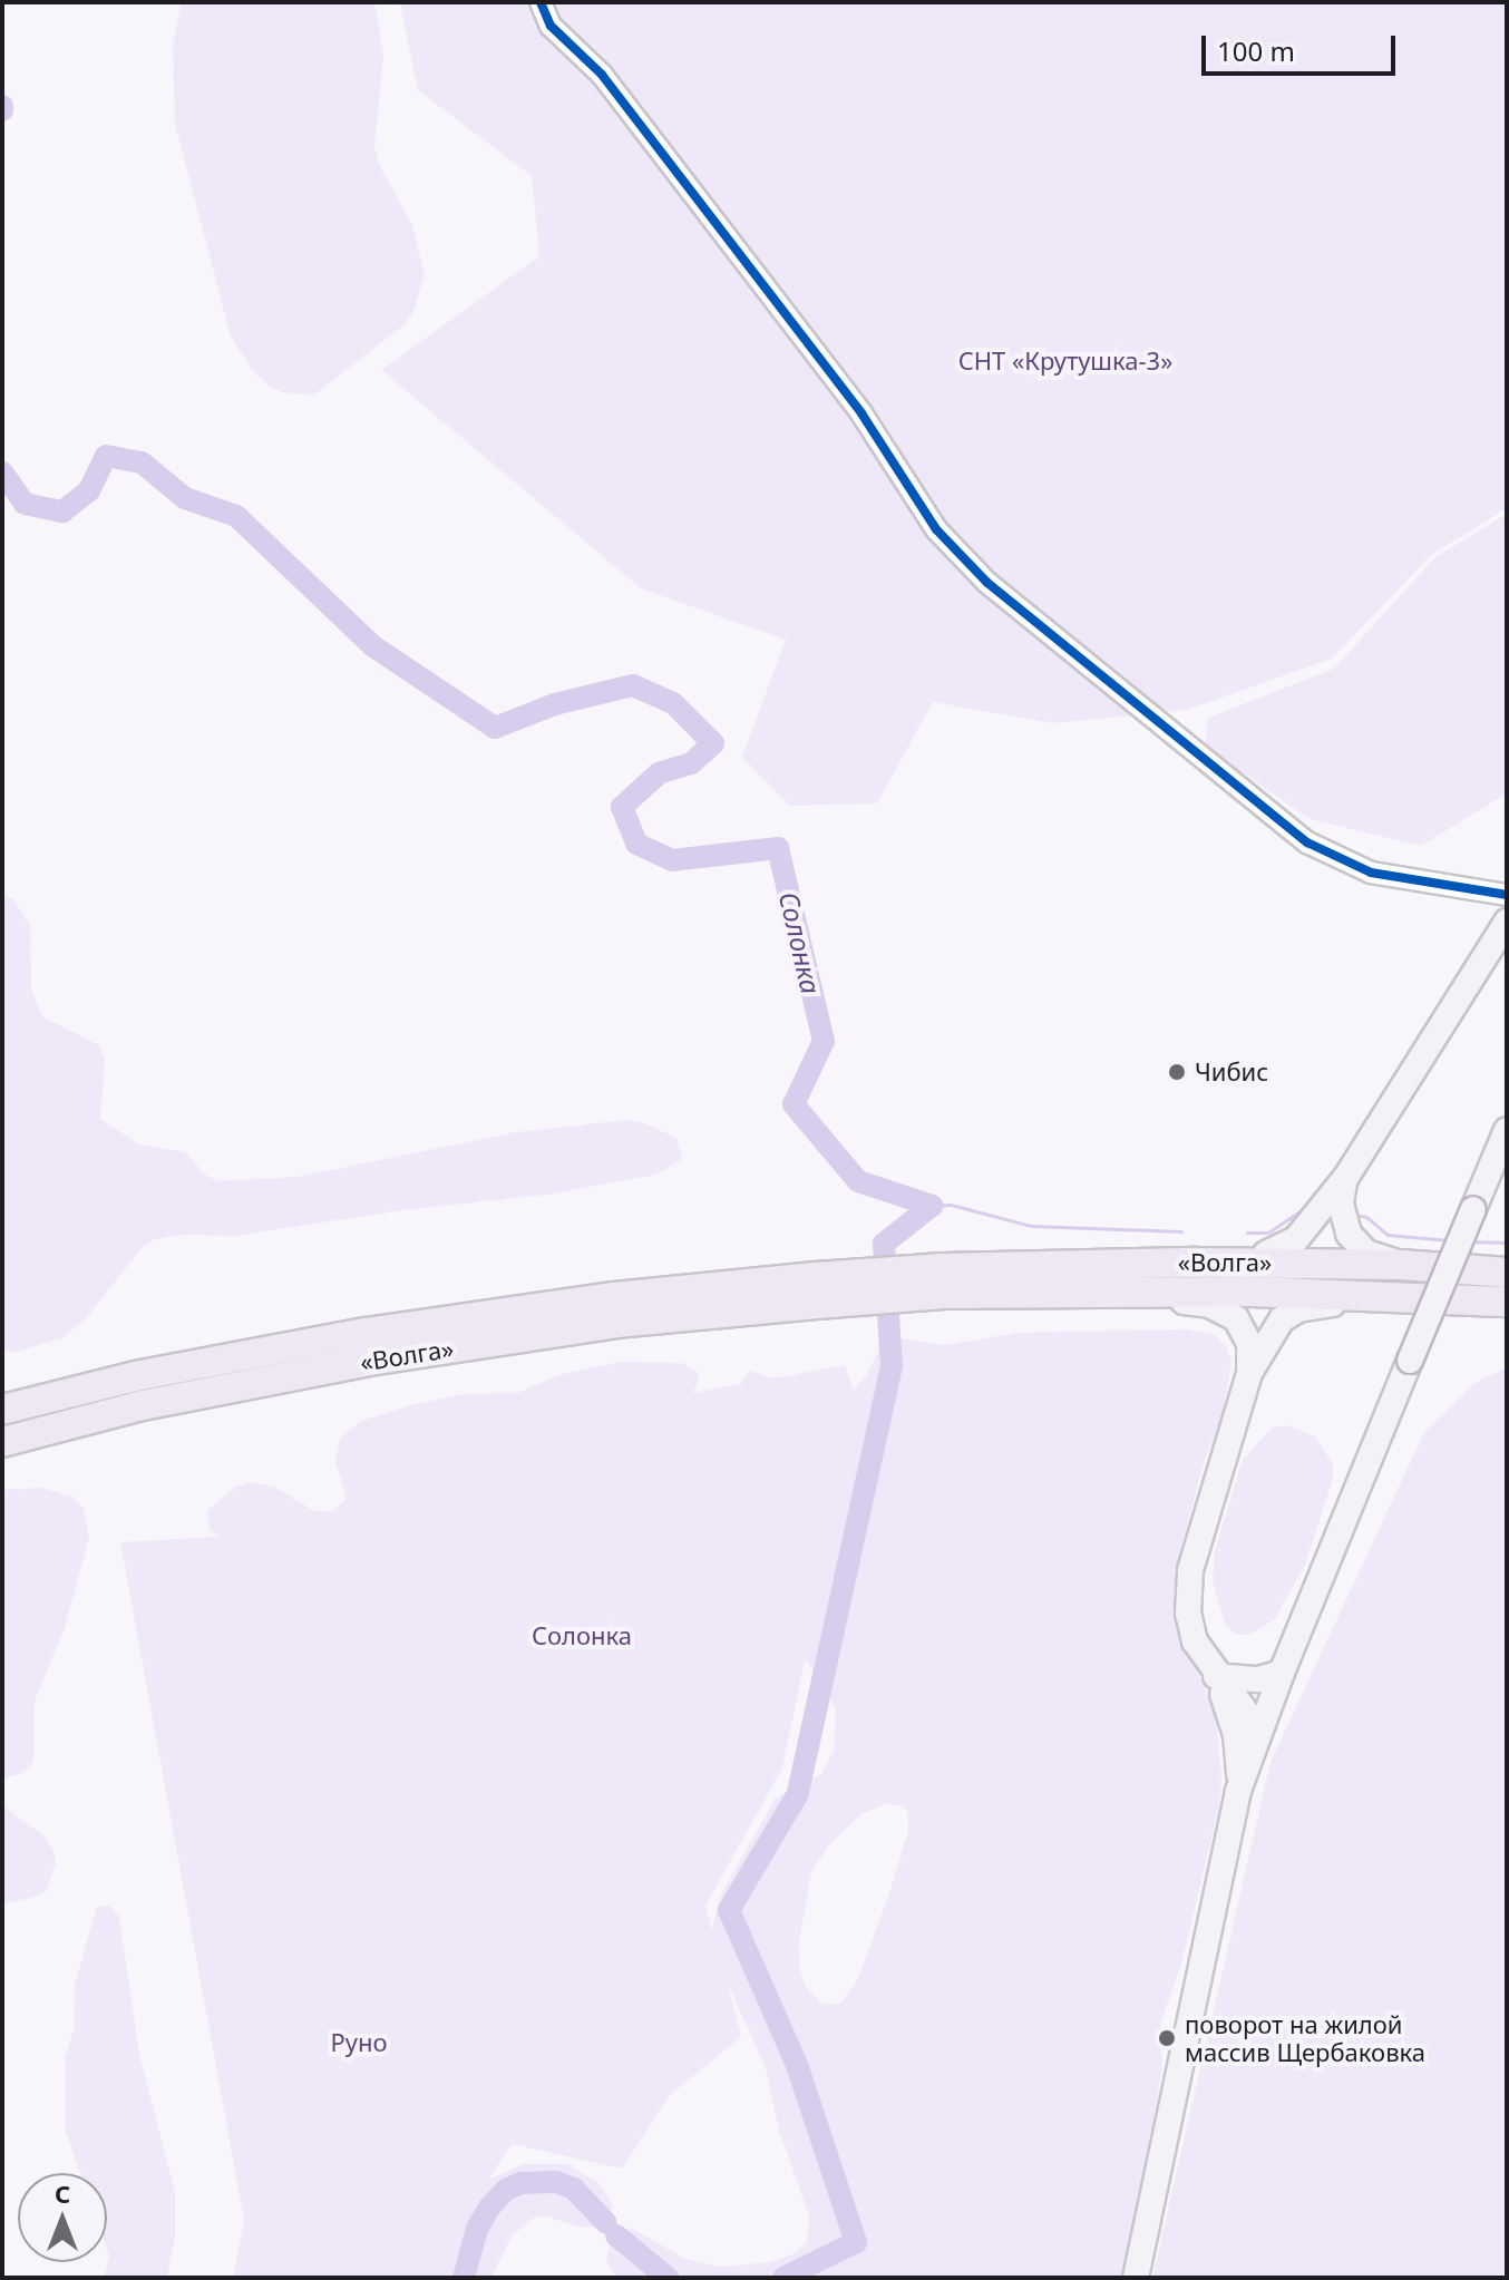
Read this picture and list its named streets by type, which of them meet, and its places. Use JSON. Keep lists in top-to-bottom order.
{
  "streets": {
    "highway": ["«Волга»"]
  },
  "water": ["Солонка"],
  "parks": ["СНТ «Крутушка-3»", "Солонка", "Руно"],
  "places": ["Чибис", "поворот на жилой массив Щербаковка"],
  "scale_bar": "100 m",
  "north": "top"
}
